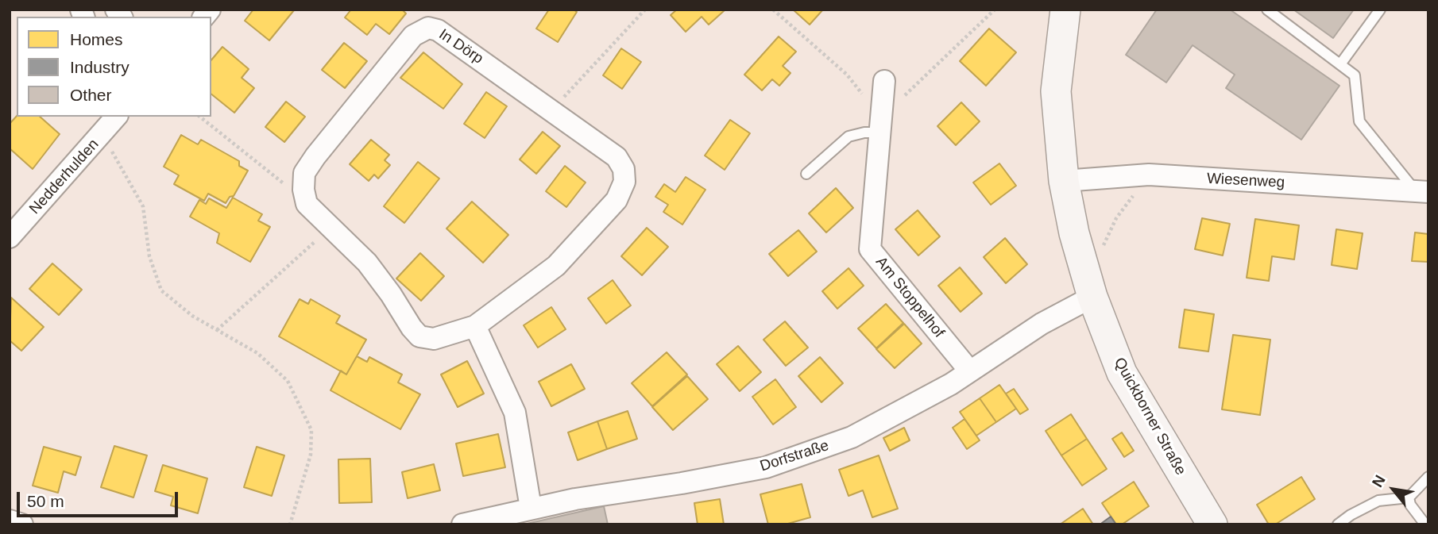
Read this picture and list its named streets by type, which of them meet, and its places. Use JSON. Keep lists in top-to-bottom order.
{
  "streets": {
    "main road": ["Quickborner Straße"],
    "street": [
      "In Dörp",
      "Nedderhulden",
      "Wiesenweg",
      "Am Stoppelhof",
      "Dorfstraße"
    ]
  },
  "crossings": [
    ["Wiesenweg", "Quickborner Straße"],
    ["Am Stoppelhof", "Dorfstraße"],
    ["Quickborner Straße", "Dorfstraße"]
  ],
  "legend": ["Homes", "Industry", "Other"],
  "scale_bar": "50 m",
  "north": "top left"
}
